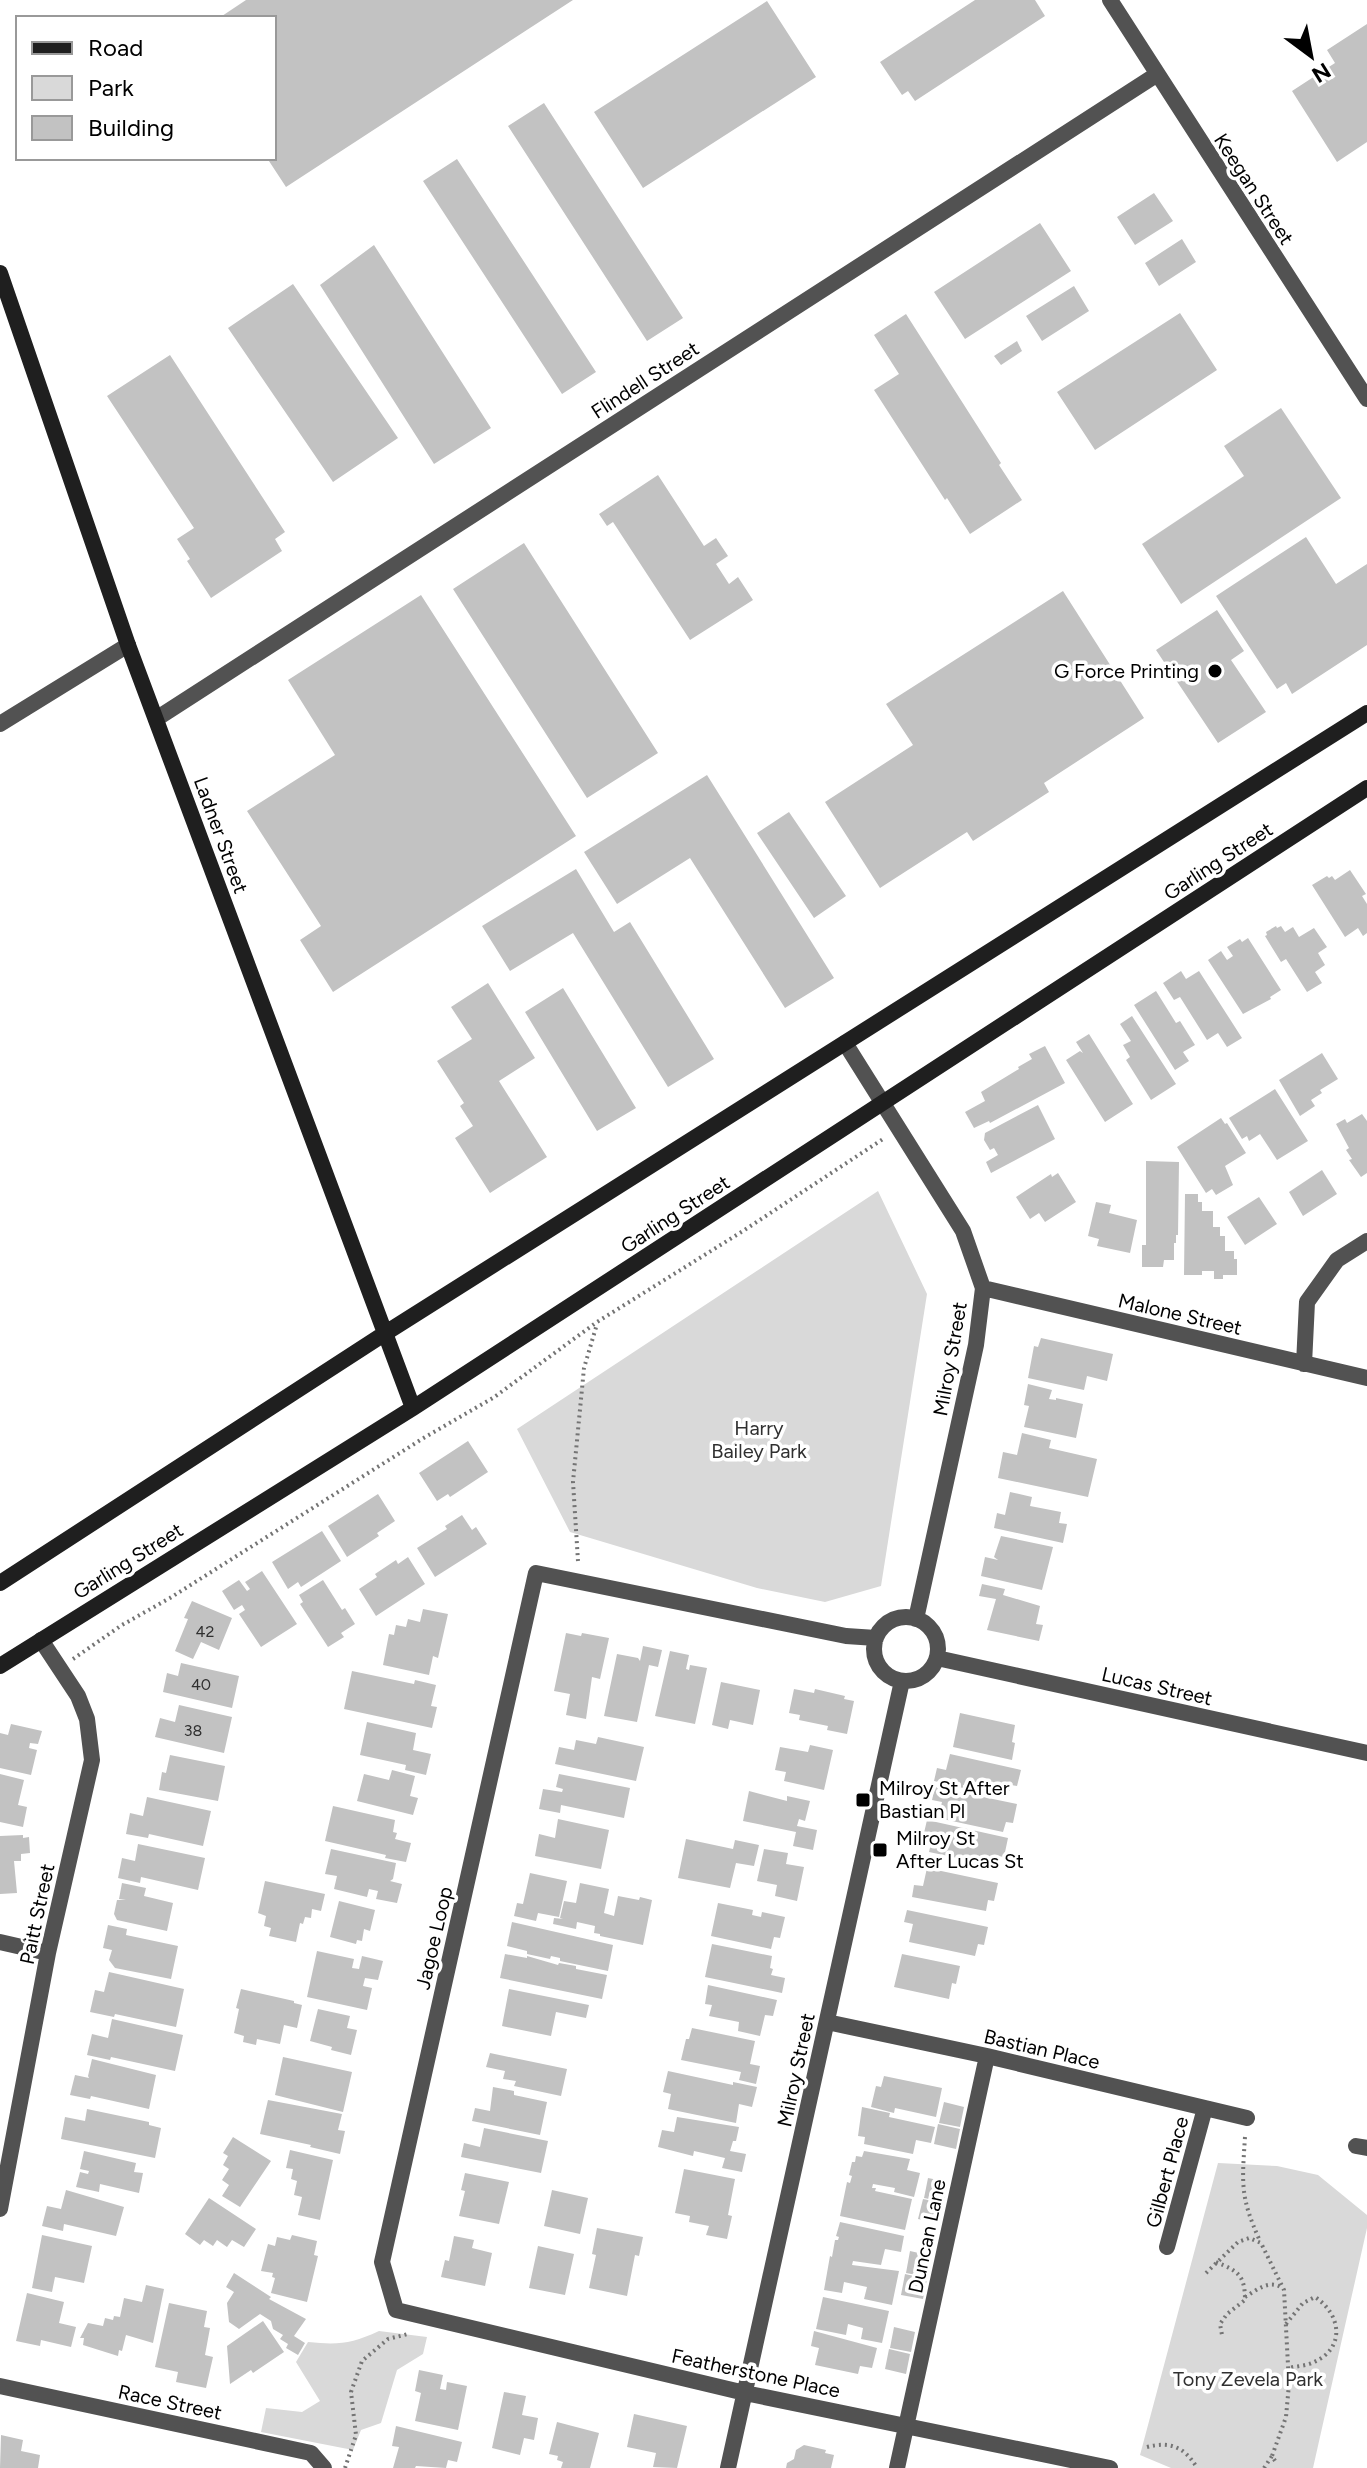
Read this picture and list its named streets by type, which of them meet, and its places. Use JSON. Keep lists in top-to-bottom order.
{
  "streets": {
    "street": [
      "Keegan Street",
      "Flindell Street",
      "Ladner Street",
      "Garling Street",
      "Malone Street",
      "Milroy Street",
      "Lucas Street",
      "Paitt Street",
      "Jagoe Loop",
      "Bastian Place",
      "Gilbert Place",
      "Duncan Lane",
      "Featherstone Place",
      "Race Street"
    ]
  },
  "crossings": [
    ["Keegan Street", "Flindell Street"],
    ["Flindell Street", "Ladner Street"],
    ["Ladner Street", "Garling Street"],
    ["Garling Street", "Milroy Street"],
    ["Garling Street", "Paitt Street"],
    ["Malone Street", "Milroy Street"],
    ["Milroy Street", "Lucas Street"],
    ["Milroy Street", "Bastian Place"],
    ["Milroy Street", "Featherstone Place"],
    ["Jagoe Loop", "Featherstone Place"],
    ["Bastian Place", "Gilbert Place"],
    ["Bastian Place", "Duncan Lane"],
    ["Duncan Lane", "Featherstone Place"]
  ],
  "parks": ["Harry Bailey Park", "Tony Zevela Park"],
  "places": {
    "other": ["G Force Printing"],
    "transit": ["Milroy St After Bastian Pl", "Milroy St After Lucas St"]
  },
  "house_numbers": ["42", "40", "38"],
  "legend": ["Road", "Park", "Building"],
  "north": "bottom right"
}
